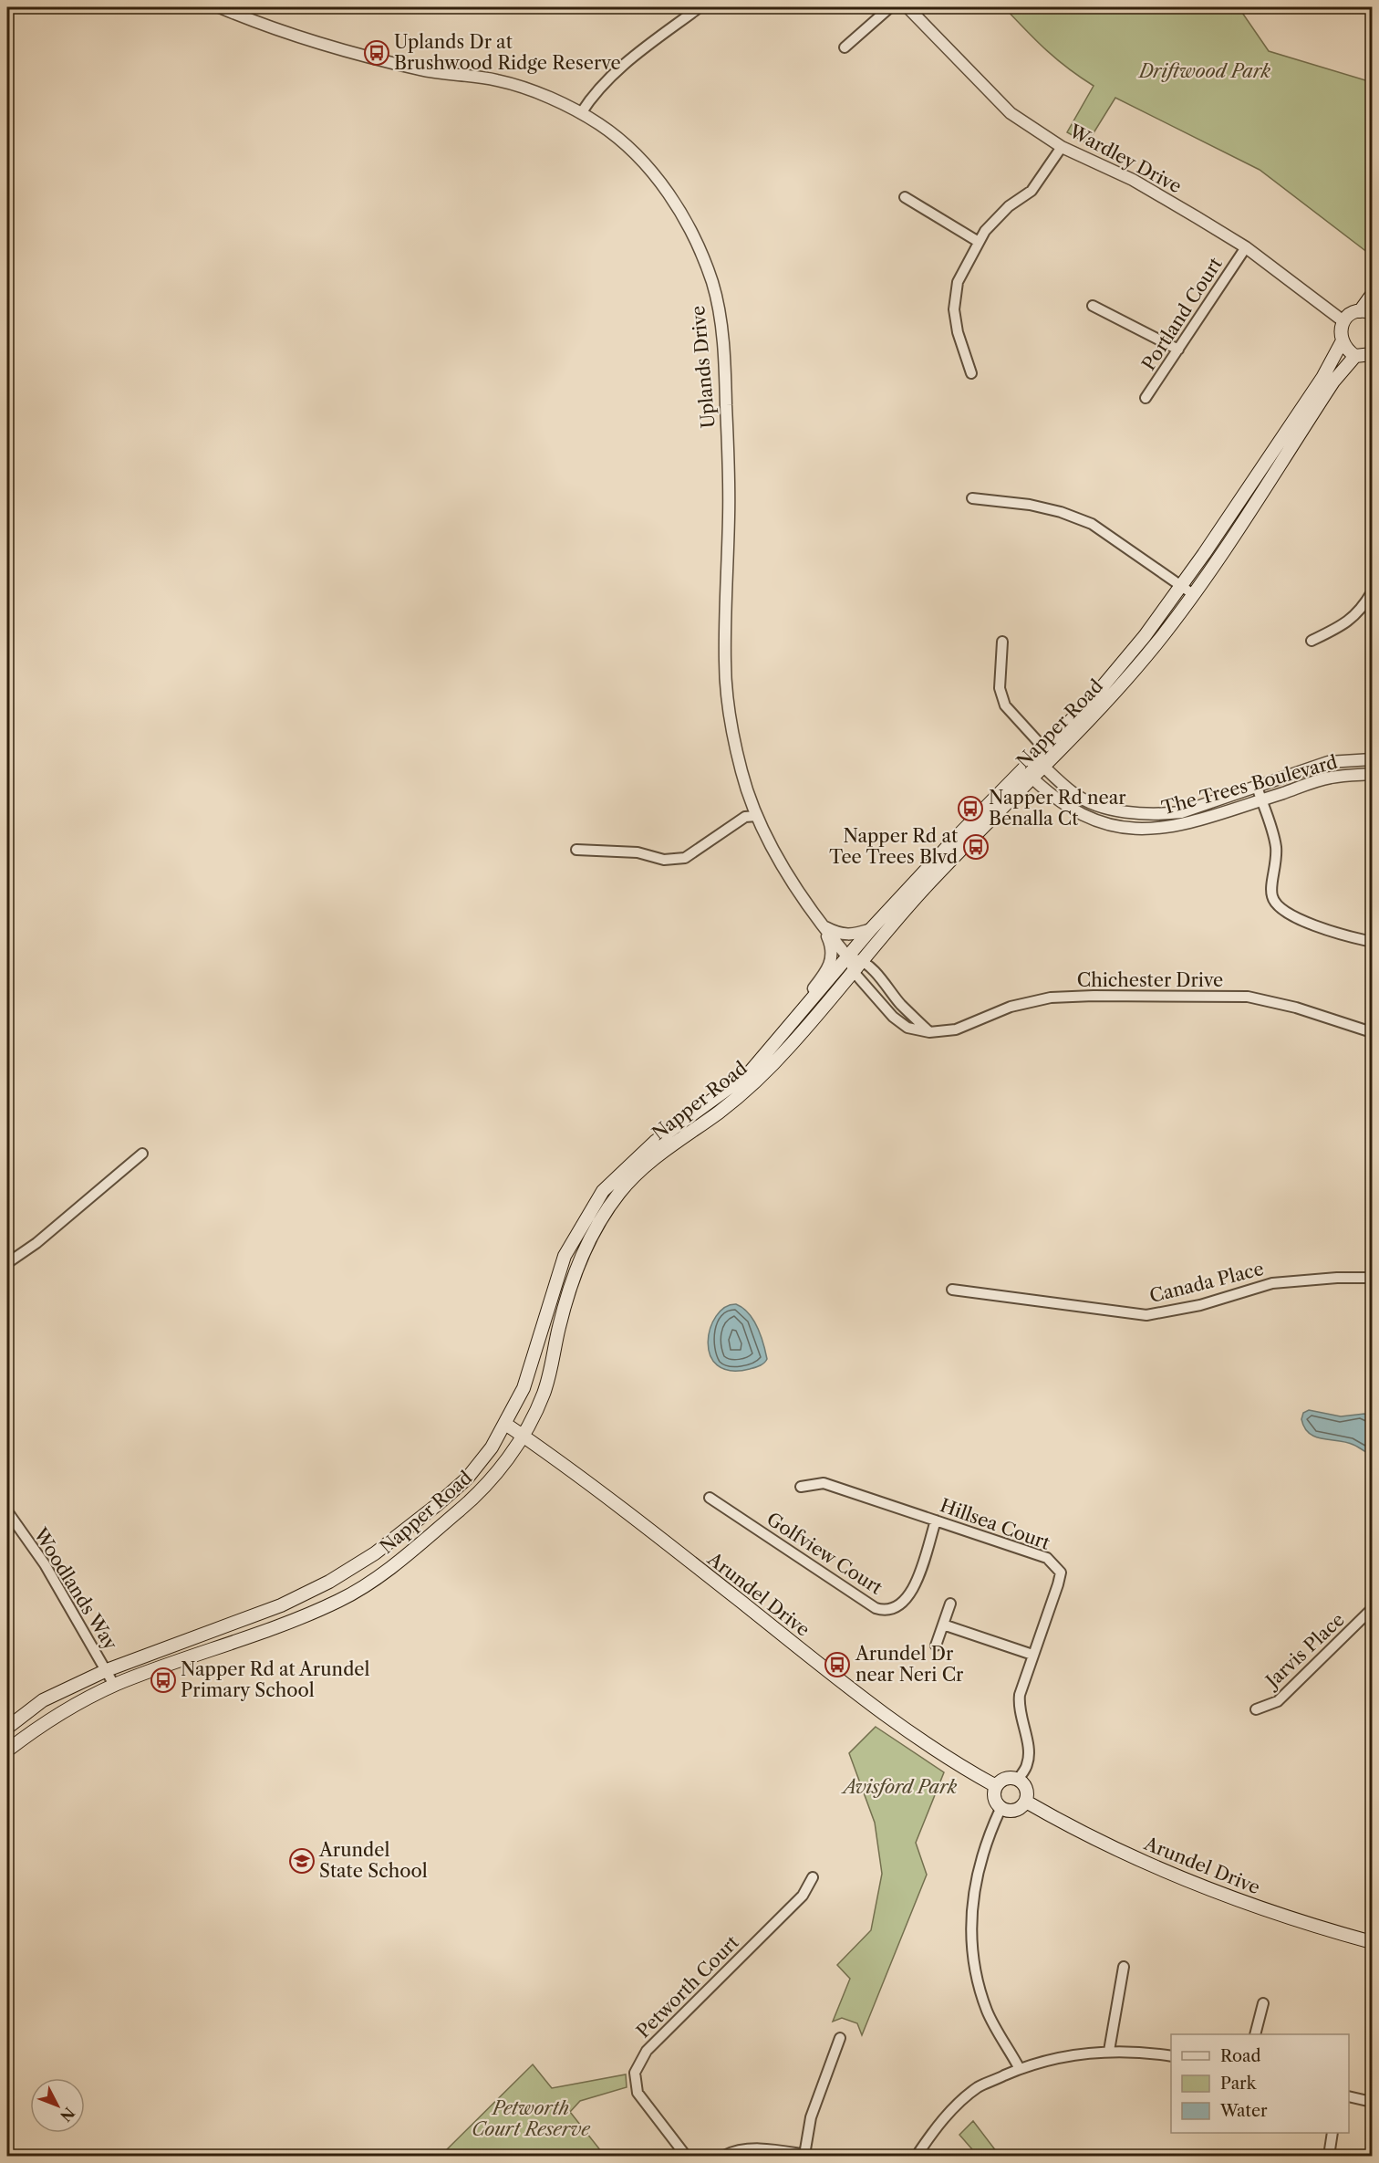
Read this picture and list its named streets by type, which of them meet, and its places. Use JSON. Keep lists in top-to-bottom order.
{
  "streets": {
    "main road": ["Napper Road", "Arundel Drive"],
    "street": [
      "Wardley Drive",
      "Portland Court",
      "Uplands Drive",
      "The Trees Boulevard",
      "Chichester Drive",
      "Canada Place",
      "Hillsea Court",
      "Golfview Court",
      "Woodlands Way",
      "Jarvis Place",
      "Petworth Court"
    ]
  },
  "crossings": [
    ["Wardley Drive", "Portland Court"],
    ["Uplands Drive", "Napper Road"],
    ["Uplands Drive", "Chichester Drive"],
    ["Napper Road", "The Trees Boulevard"],
    ["Napper Road", "Chichester Drive"],
    ["Napper Road", "Woodlands Way"],
    ["Napper Road", "Arundel Drive"],
    ["Hillsea Court", "Golfview Court"],
    ["Hillsea Court", "Arundel Drive"]
  ],
  "parks": ["Driftwood Park", "Avisford Park", "Petworth Court Reserve"],
  "places": {
    "bus stop": [
      "Uplands Dr at Brushwood Ridge Reserve",
      "Napper Rd near Benalla Ct",
      "Napper Rd at Tee Trees Blvd",
      "Arundel Dr near Neri Cr",
      "Napper Rd at Arundel Primary School"
    ],
    "school or university": ["Arundel State School"]
  },
  "legend": ["Road", "Park", "Water"],
  "north": "bottom right"
}
